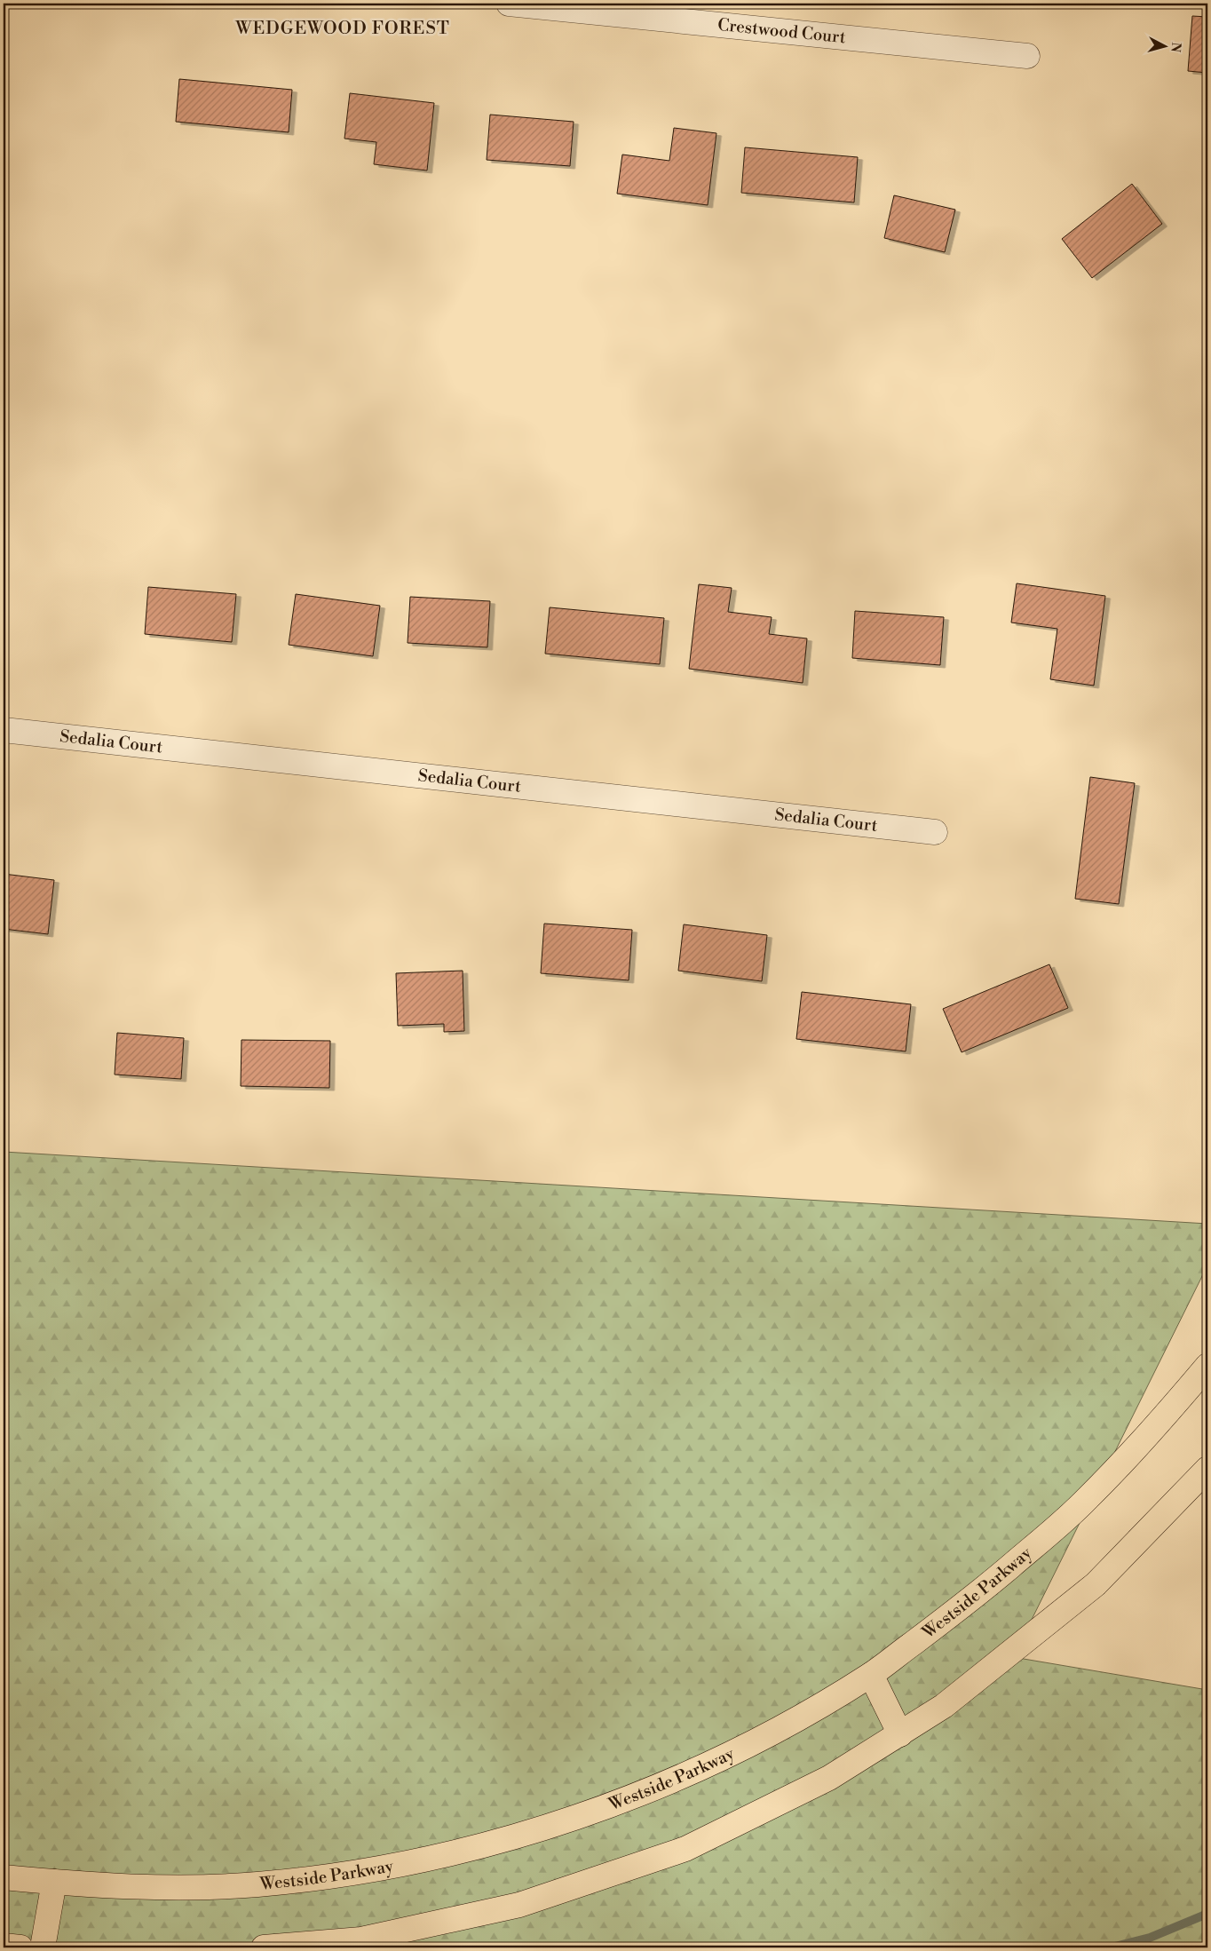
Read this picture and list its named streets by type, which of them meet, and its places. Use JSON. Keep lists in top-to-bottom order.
{
  "streets": {
    "main road": ["Westside Parkway"],
    "street": ["Crestwood Court", "Sedalia Court"]
  },
  "districts": ["WEDGEWOOD FOREST"],
  "north": "right"
}
